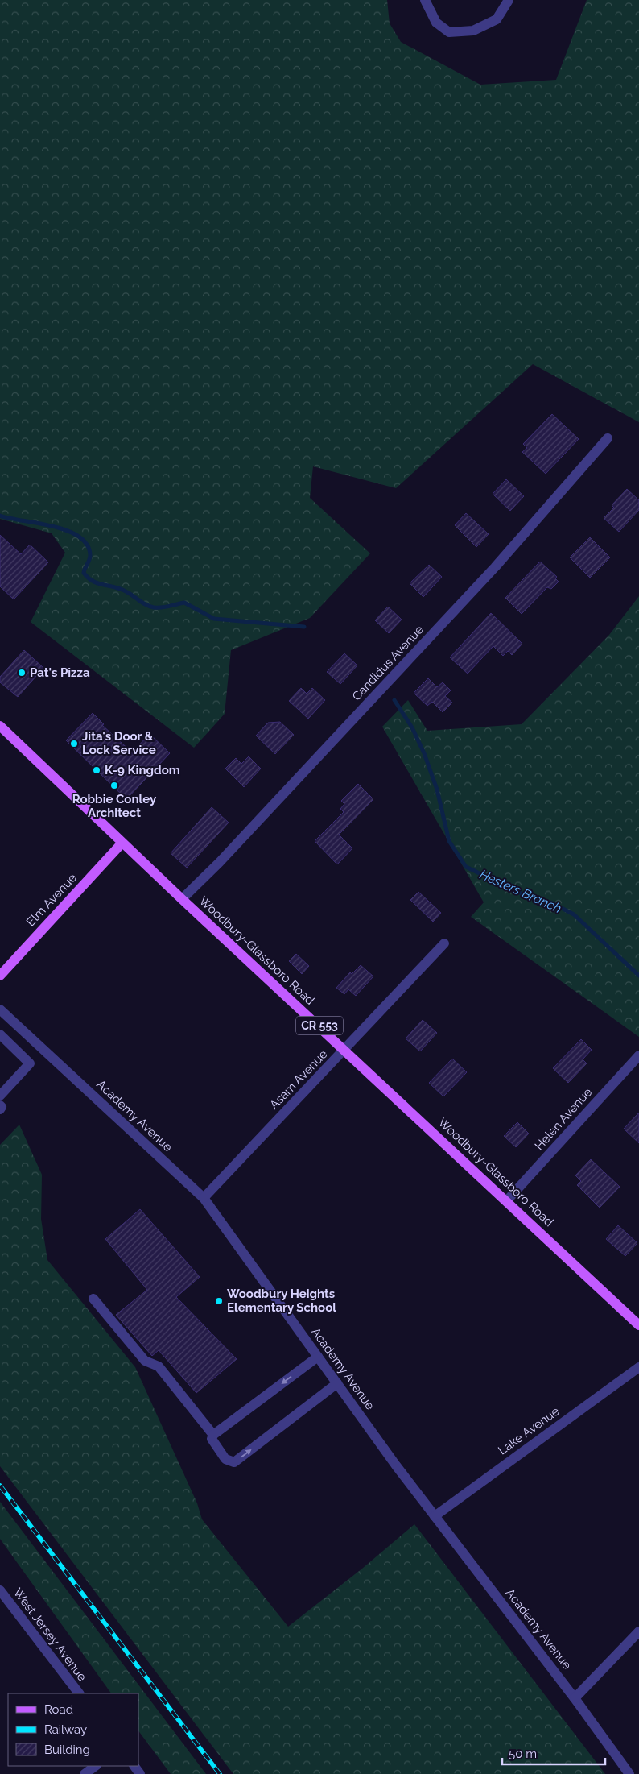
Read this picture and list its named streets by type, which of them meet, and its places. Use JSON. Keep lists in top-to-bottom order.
{
  "streets": {
    "main road": ["Elm Avenue", "Woodbury-Glassboro Road", "CR 553"],
    "street": [
      "Candidus Avenue",
      "Asam Avenue",
      "Academy Avenue",
      "Helen Avenue",
      "Lake Avenue",
      "West Jersey Avenue"
    ]
  },
  "crossings": [
    ["Candidus Avenue", "Woodbury-Glassboro Road"],
    ["Elm Avenue", "Woodbury-Glassboro Road"],
    ["Woodbury-Glassboro Road", "Asam Avenue"],
    ["Woodbury-Glassboro Road", "Helen Avenue"],
    ["Asam Avenue", "Academy Avenue"],
    ["Academy Avenue", "Lake Avenue"]
  ],
  "water": ["Hesters Branch"],
  "places": [
    "Pat's Pizza",
    "Jita's Door & Lock Service",
    "K-9 Kingdom",
    "Robbie Conley Architect",
    "Woodbury Heights Elementary School"
  ],
  "legend": ["Road", "Railway", "Building"],
  "scale_bar": "50 m"
}
